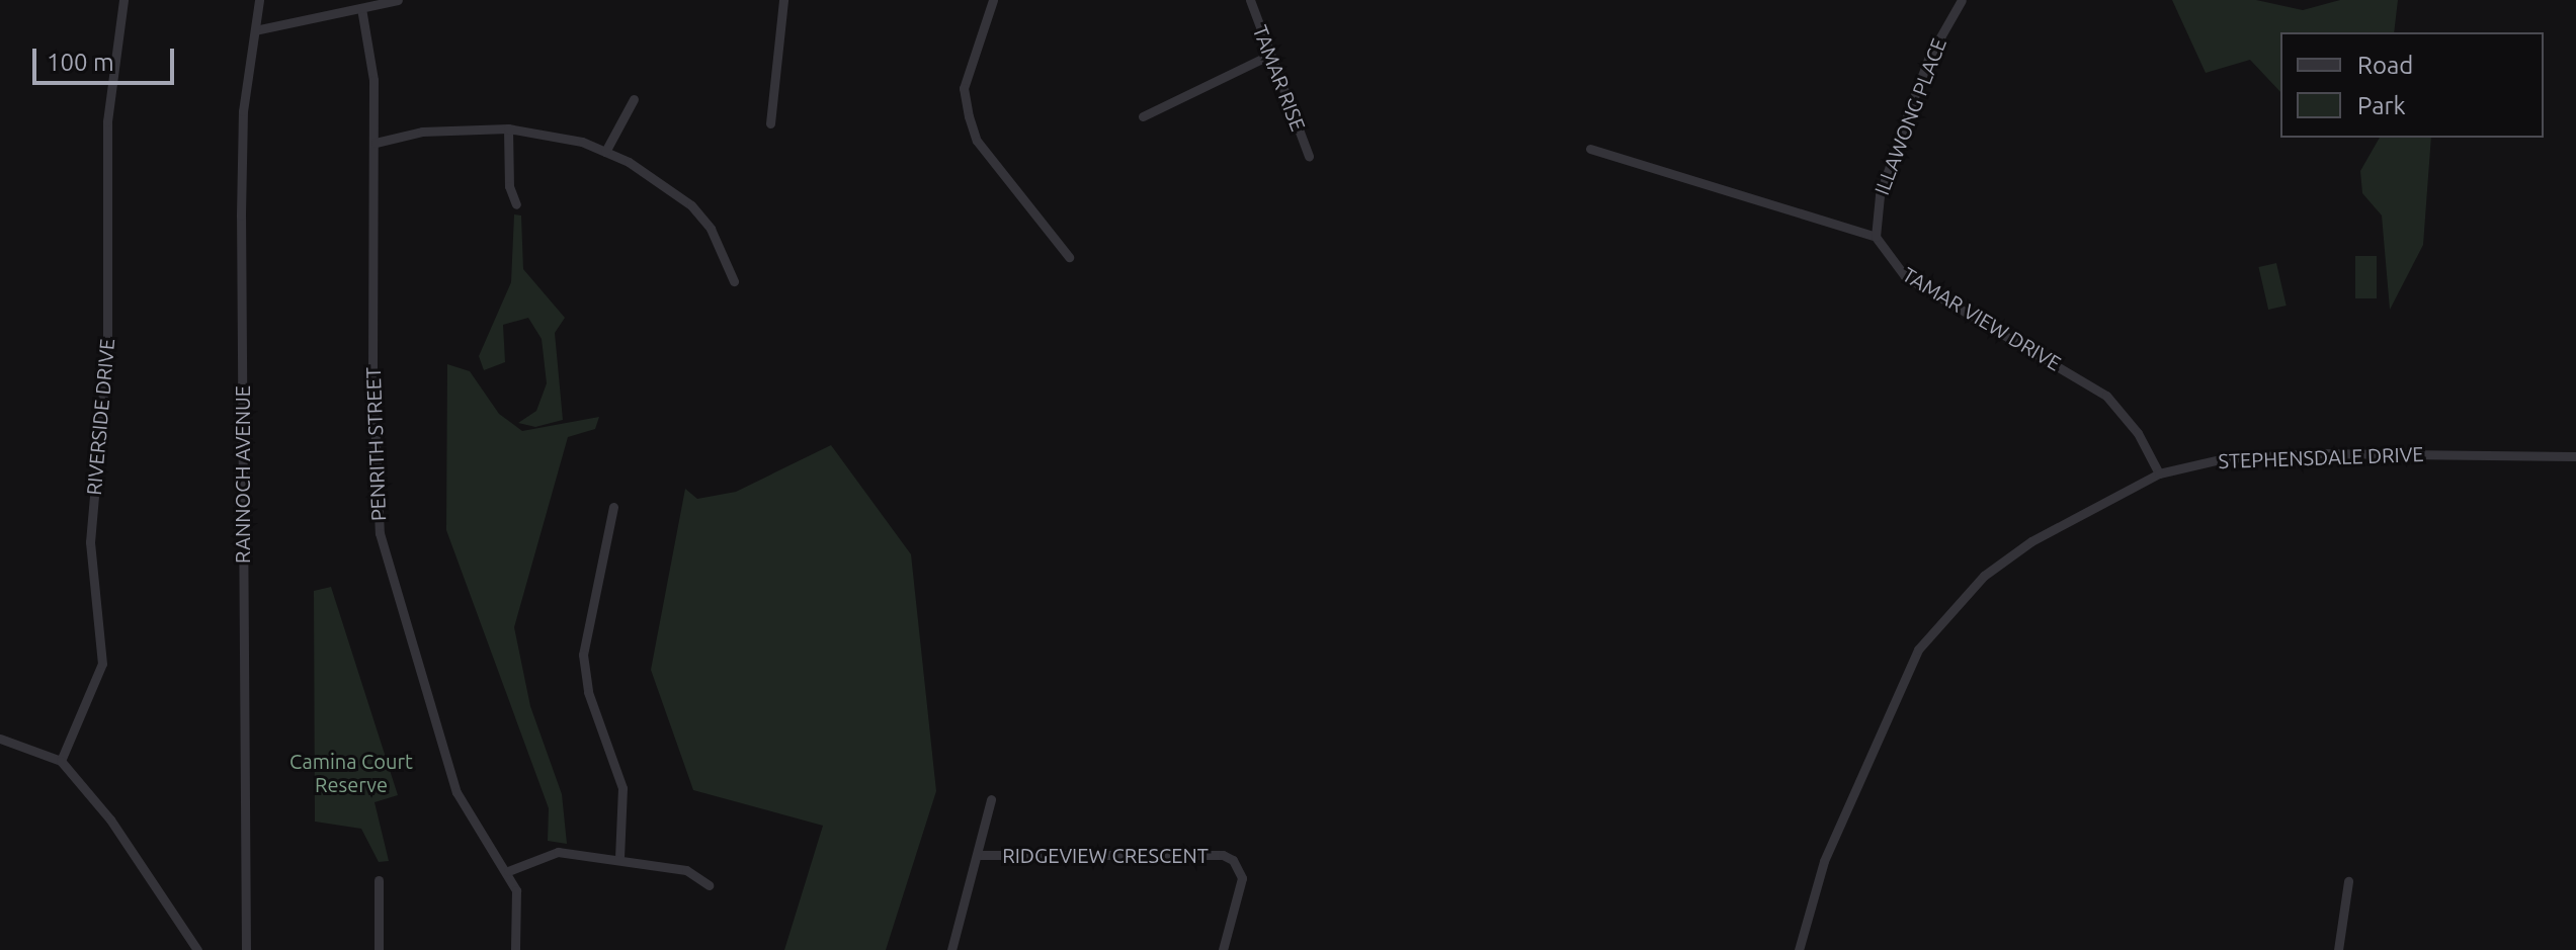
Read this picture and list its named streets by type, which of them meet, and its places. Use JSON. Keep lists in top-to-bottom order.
{
  "streets": {
    "street": [
      "TAMAR RISE",
      "ILLAWONG PLACE",
      "TAMAR VIEW DRIVE",
      "RIVERSIDE DRIVE",
      "PENRITH STREET",
      "STEPHENSDALE DRIVE",
      "RANNOCH AVENUE",
      "RIDGEVIEW CRESCENT"
    ]
  },
  "crossings": [
    ["ILLAWONG PLACE", "TAMAR VIEW DRIVE"],
    ["TAMAR VIEW DRIVE", "STEPHENSDALE DRIVE"]
  ],
  "parks": ["Camina Court Reserve"],
  "legend": ["Road", "Park"],
  "scale_bar": "100 m"
}
